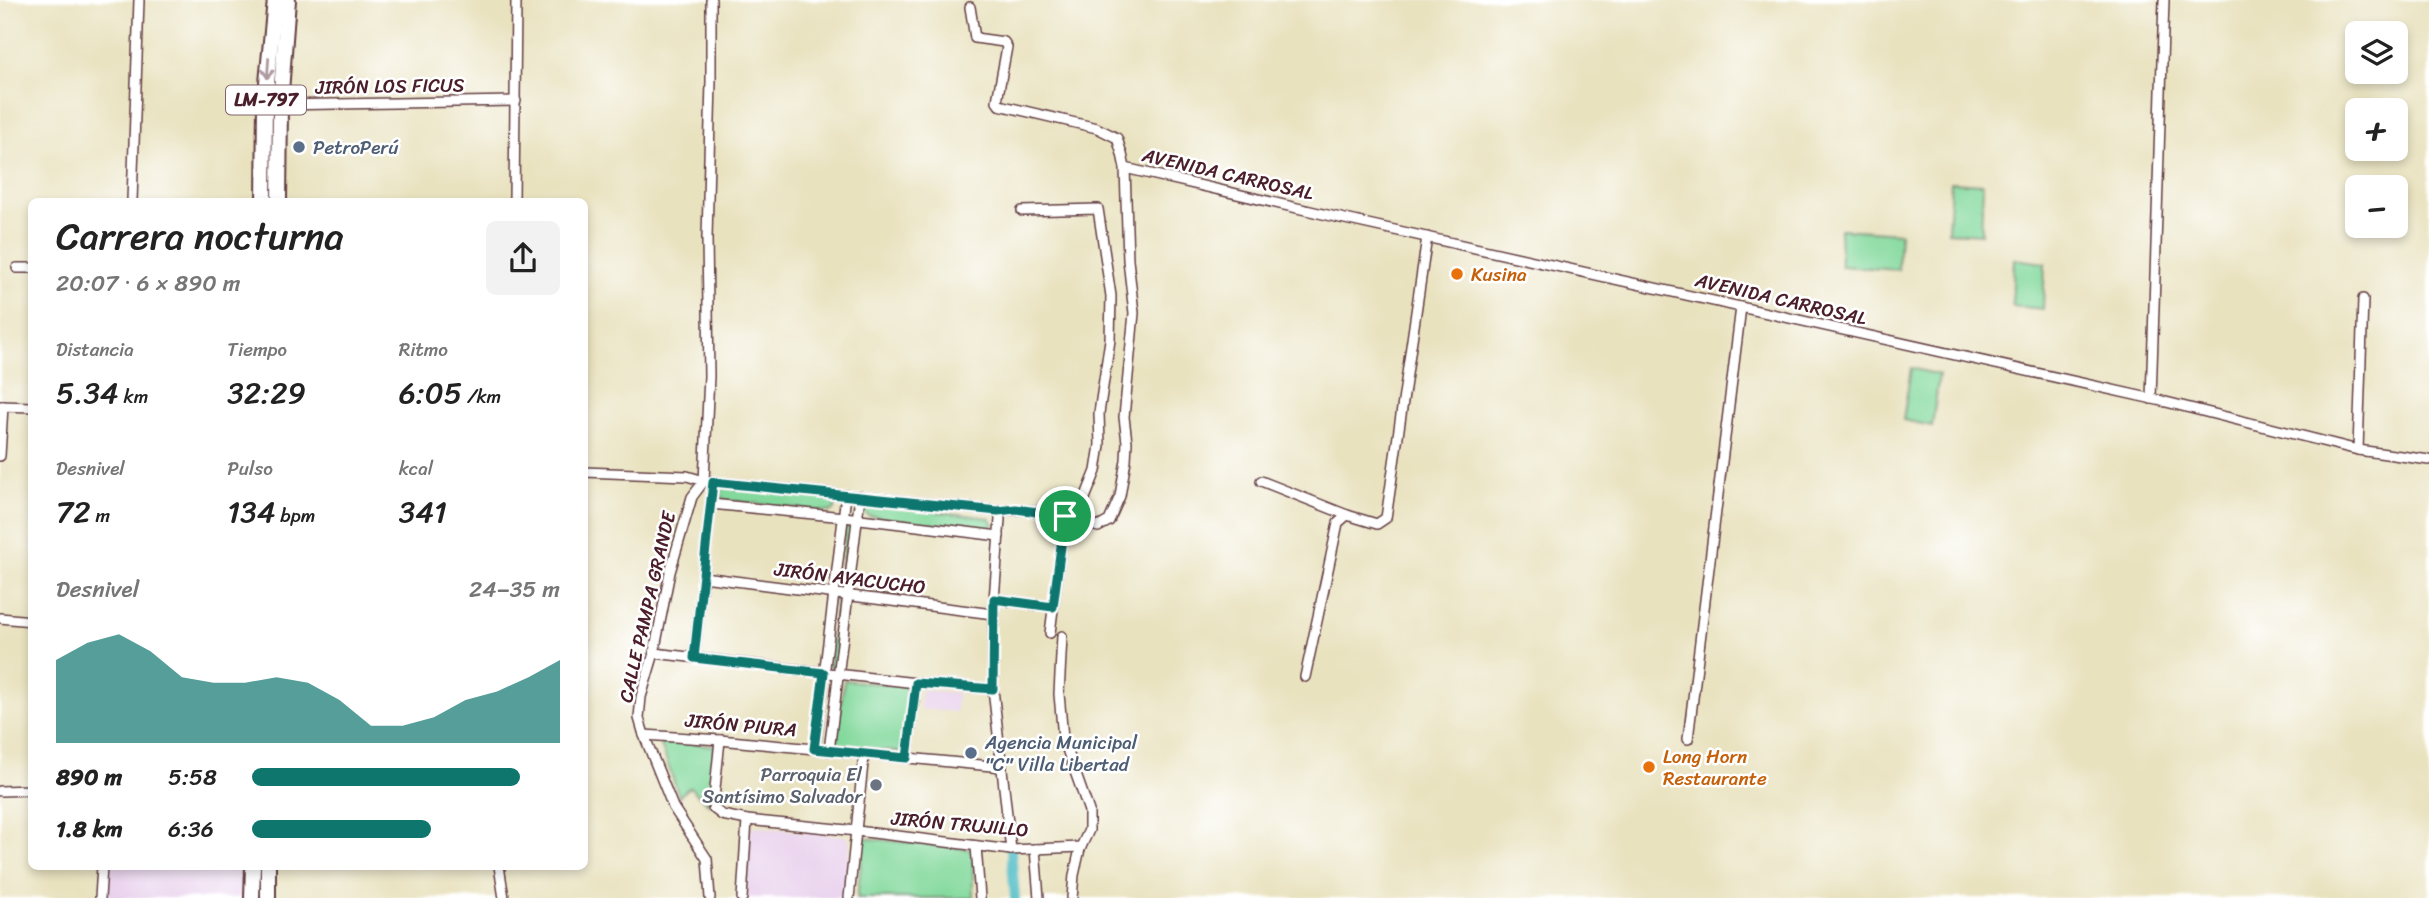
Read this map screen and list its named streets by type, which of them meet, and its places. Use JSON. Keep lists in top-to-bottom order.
{
  "streets": {
    "main road": ["LM-797"],
    "street": [
      "JIRÓN LOS FICUS",
      "AVENIDA CARROSAL",
      "JIRÓN AYACUCHO",
      "CALLE PAMPA GRANDE",
      "JIRÓN PIURA",
      "JIRÓN TRUJILLO"
    ]
  },
  "crossings": [
    ["JIRÓN LOS FICUS", "LM-797"],
    ["CALLE PAMPA GRANDE", "JIRÓN PIURA"],
    ["JIRÓN PIURA", "JIRÓN TRUJILLO"]
  ],
  "places": [
    "PetroPerú",
    "Kusina",
    "Agencia Municipal \"C\" Villa Libertad",
    "Long Horn Restaurante",
    "Parroquia El Santísimo Salvador"
  ],
  "page": {
    "map_buttons": ["+", "−"],
    "heading": ["Carrera nocturna", "20:07 · 6 × 890 m"],
    "stats": [
      ["Distancia", "5.34 km"],
      ["Tiempo", "32:29"],
      ["Ritmo", "6:05 /km"],
      ["Desnivel", "72 m"],
      ["Pulso", "134 bpm"],
      ["kcal", "341"]
    ],
    "chart": ["Desnivel", "24–35 m"],
    "list": [
      {
        "name": "890 m",
        "note": "5:58"
      },
      {
        "name": "1.8 km",
        "note": "6:36"
      }
    ]
  }
}
